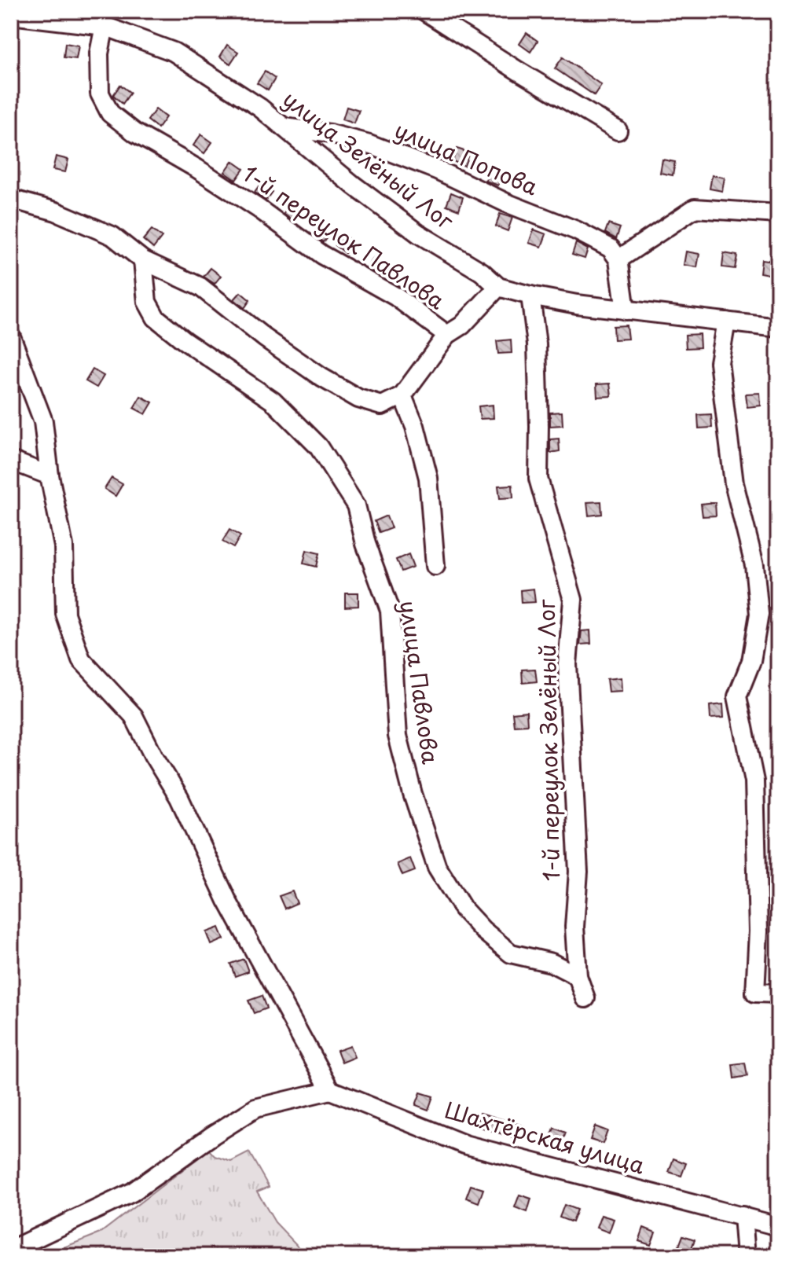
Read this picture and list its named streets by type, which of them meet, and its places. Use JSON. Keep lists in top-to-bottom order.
{
  "streets": {
    "street": [
      "улица Попова",
      "улица Зелёный Лог",
      "1-й переулок Павлова",
      "улица Павлова",
      "1-й переулок Зелёный Лог",
      "Шахтёрская улица"
    ]
  },
  "crossings": [
    ["улица Попова", "улица Зелёный Лог"],
    ["улица Зелёный Лог", "1-й переулок Павлова"],
    ["улица Зелёный Лог", "1-й переулок Зелёный Лог"],
    ["улица Павлова", "1-й переулок Зелёный Лог"]
  ]
}
